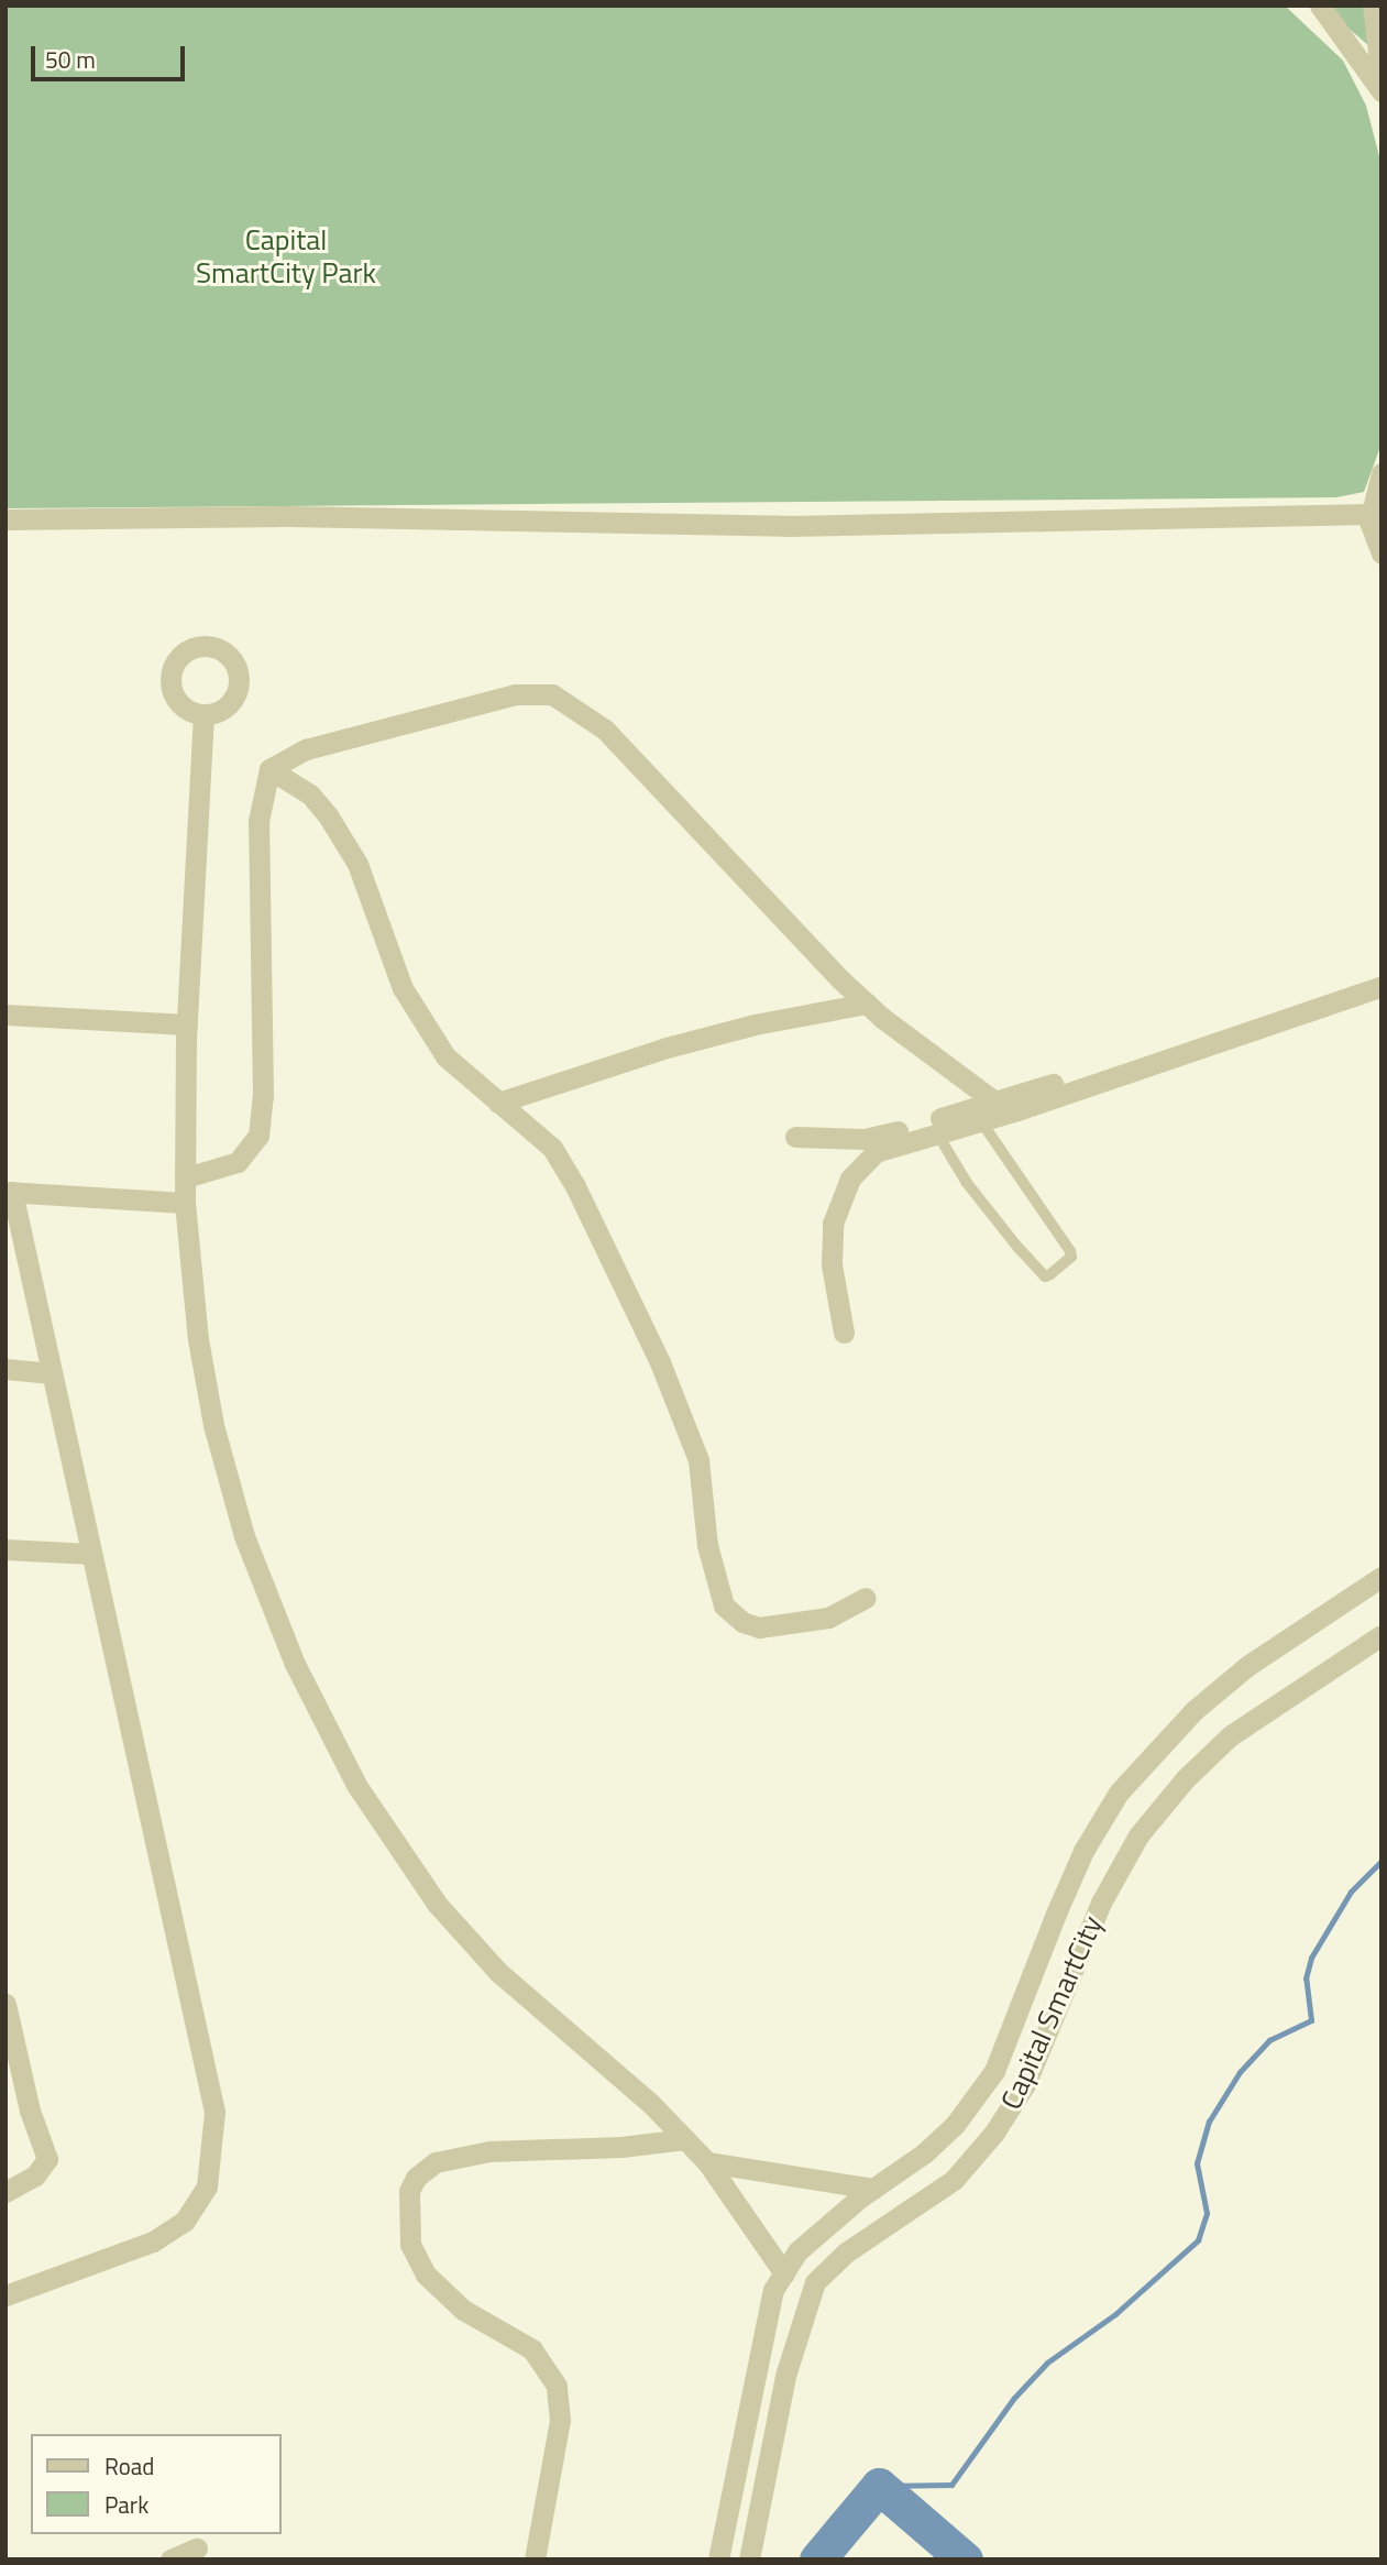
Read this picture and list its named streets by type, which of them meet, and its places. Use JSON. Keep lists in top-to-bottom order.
{
  "streets": {
    "street": ["Capital SmartCity"]
  },
  "parks": ["Capital SmartCity Park"],
  "legend": ["Road", "Park"],
  "scale_bar": "50 m"
}
